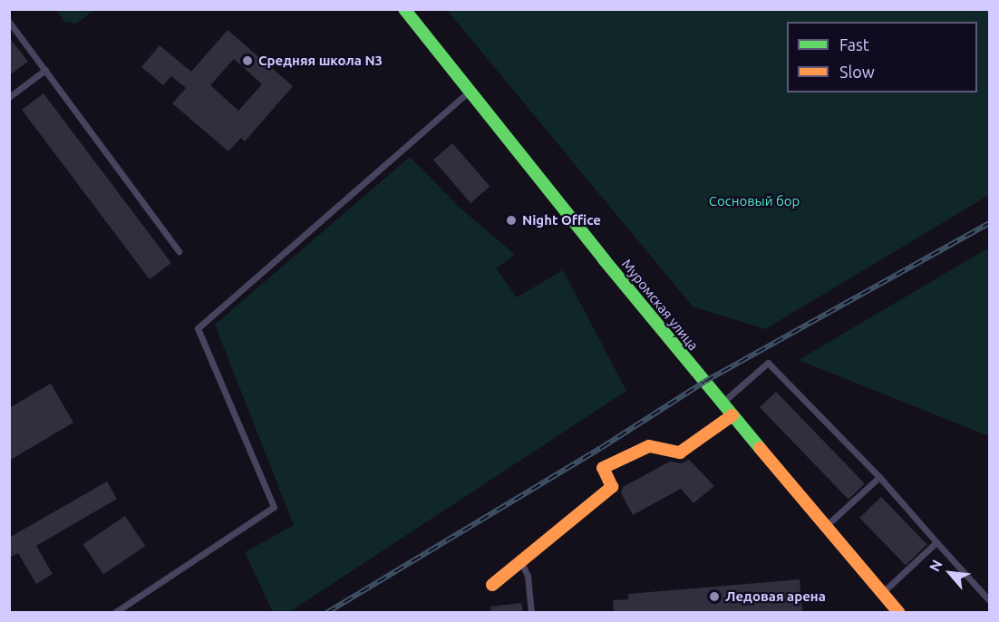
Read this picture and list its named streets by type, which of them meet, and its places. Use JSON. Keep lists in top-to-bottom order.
{
  "streets": {
    "main road": ["Муромская улица"]
  },
  "parks": ["Сосновый бор"],
  "places": ["Средняя школа N3", "Night Office", "Ледовая арена"],
  "legend": ["Fast", "Slow"],
  "north": "top left"
}
